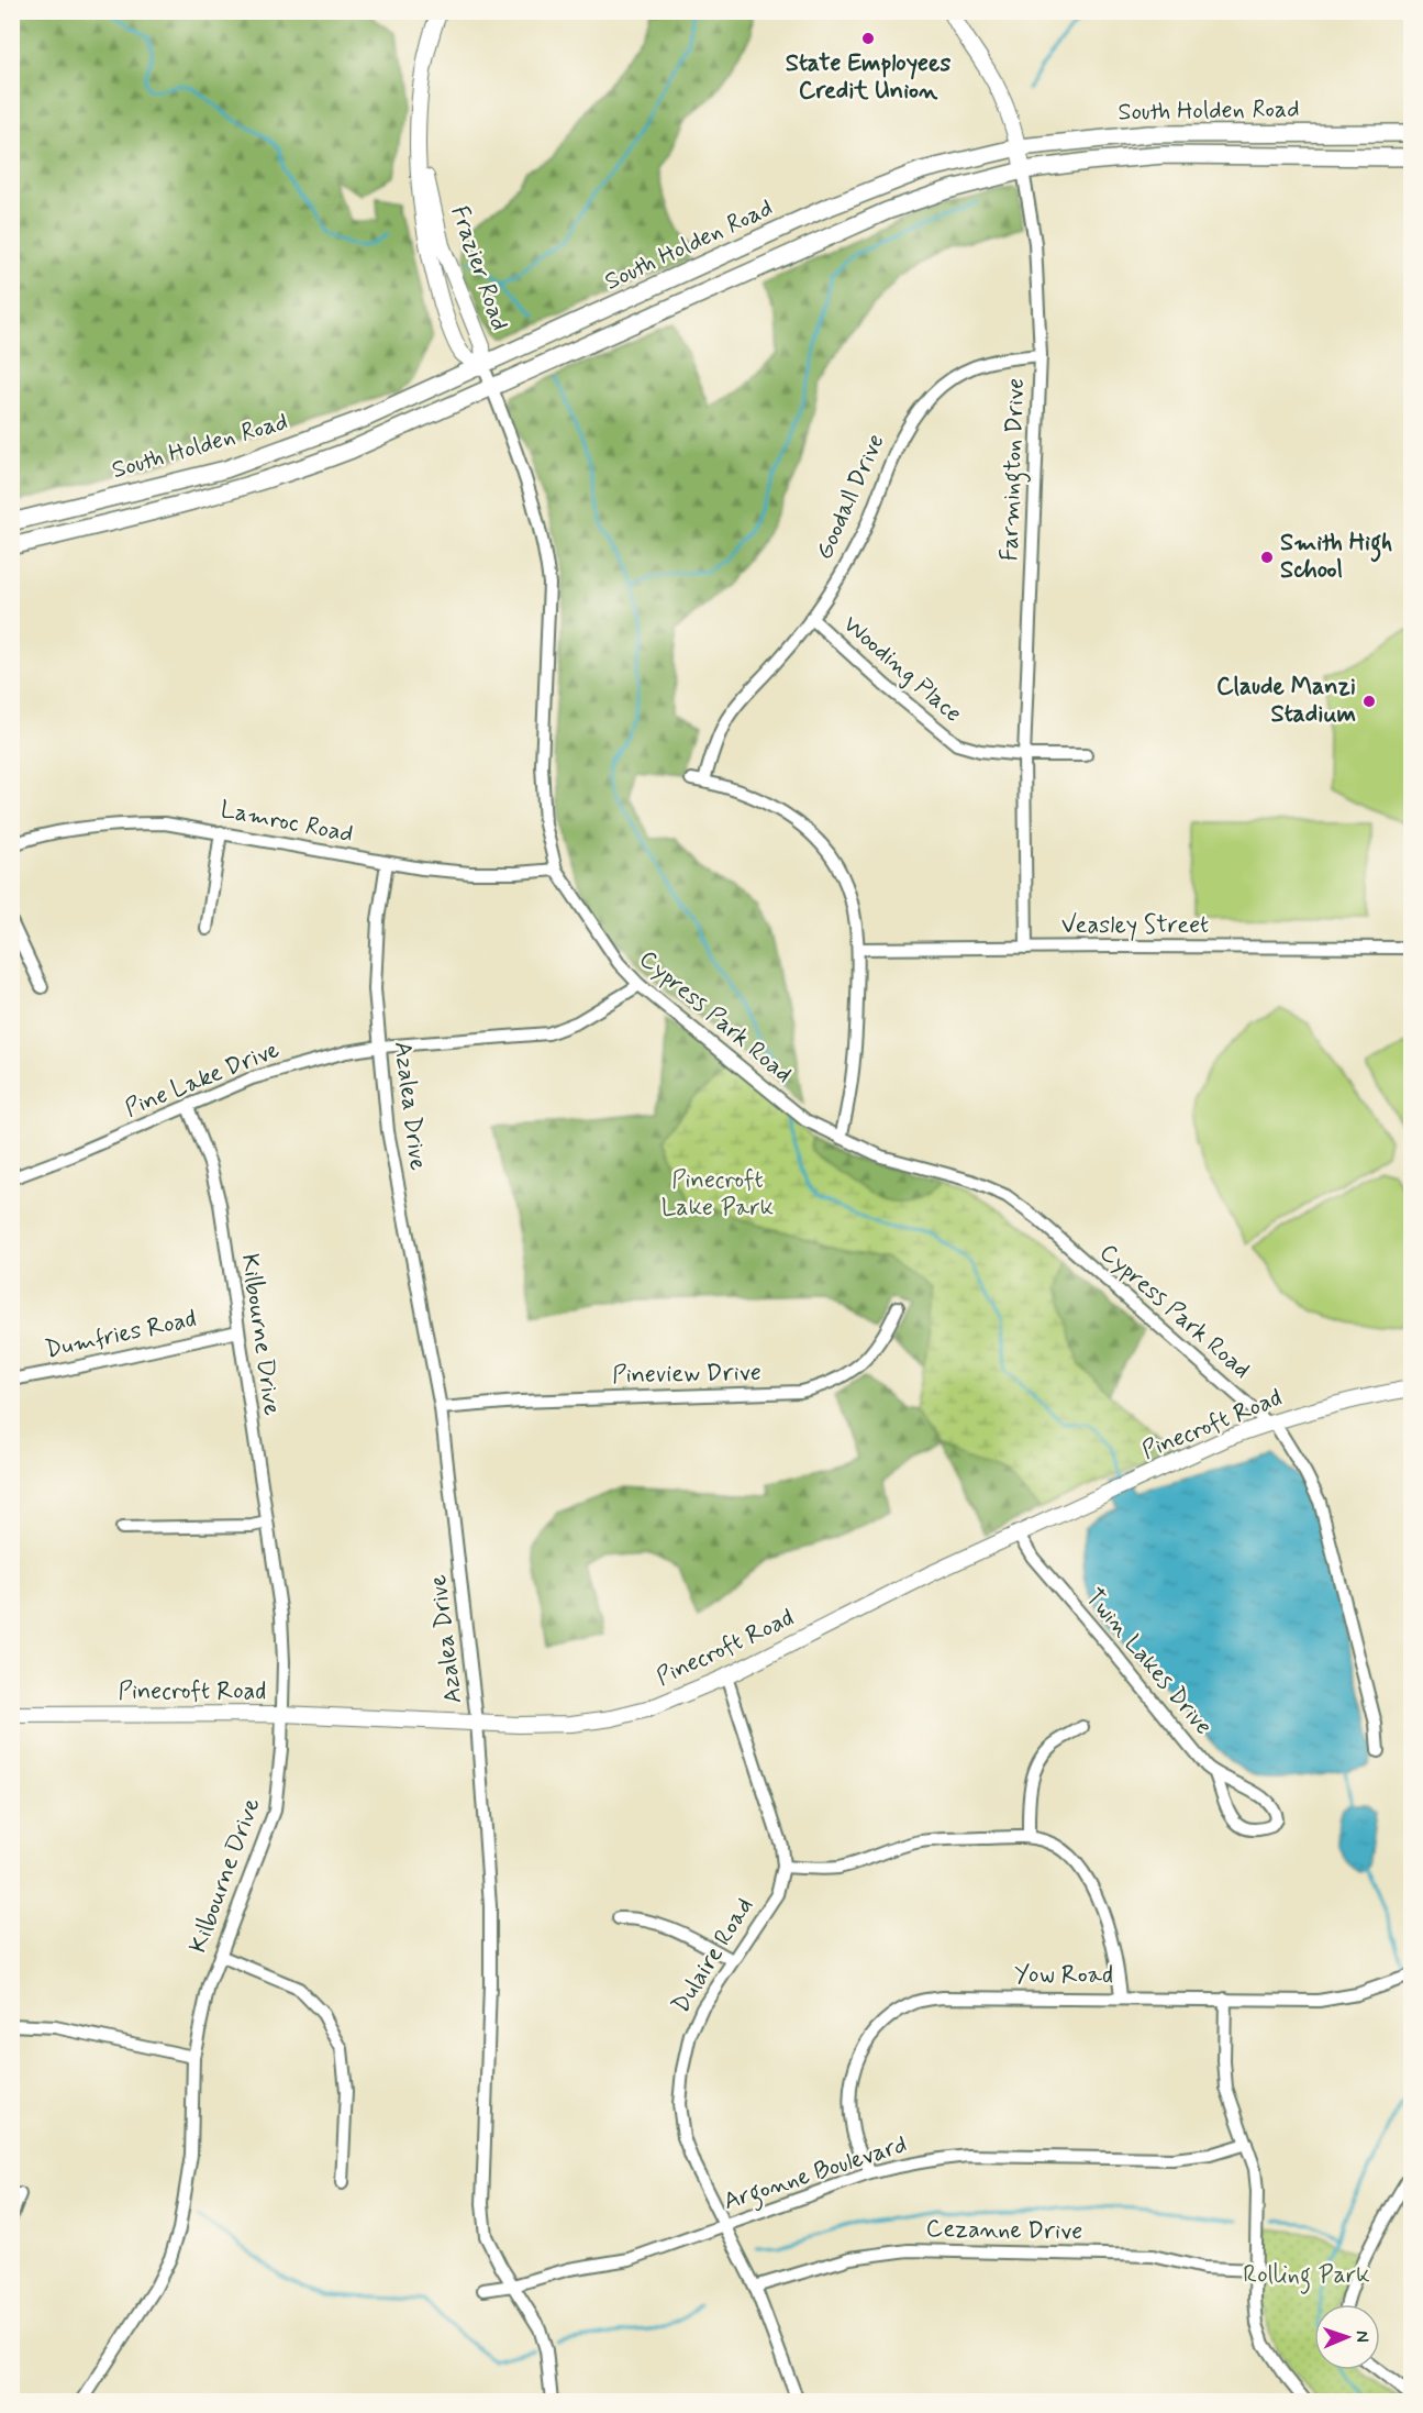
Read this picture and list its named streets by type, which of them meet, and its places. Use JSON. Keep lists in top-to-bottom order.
{
  "streets": {
    "main road": ["South Holden Road"],
    "street": [
      "Frazier Road",
      "Farmington Drive",
      "Goodall Drive",
      "Wooding Place",
      "Lamroc Road",
      "Veasley Street",
      "Cypress Park Road",
      "Pine Lake Drive",
      "Azalea Drive",
      "Dumfries Road",
      "Kilbourne Drive",
      "Pineview Drive",
      "Pinecroft Road",
      "Twin Lakes Drive",
      "Dulaire Road",
      "Yow Road",
      "Argonne Boulevard",
      "Cezanne Drive"
    ]
  },
  "crossings": [
    ["South Holden Road", "Frazier Road"],
    ["South Holden Road", "Farmington Drive"],
    ["South Holden Road", "Cypress Park Road"],
    ["Frazier Road", "Cypress Park Road"],
    ["Farmington Drive", "Goodall Drive"],
    ["Farmington Drive", "Wooding Place"],
    ["Farmington Drive", "Veasley Street"],
    ["Goodall Drive", "Wooding Place"],
    ["Lamroc Road", "Cypress Park Road"],
    ["Lamroc Road", "Azalea Drive"],
    ["Cypress Park Road", "Pine Lake Drive"],
    ["Cypress Park Road", "Pinecroft Road"],
    ["Pine Lake Drive", "Azalea Drive"],
    ["Pine Lake Drive", "Kilbourne Drive"],
    ["Azalea Drive", "Pineview Drive"],
    ["Azalea Drive", "Pinecroft Road"],
    ["Azalea Drive", "Argonne Boulevard"],
    ["Dumfries Road", "Kilbourne Drive"],
    ["Kilbourne Drive", "Pinecroft Road"],
    ["Pinecroft Road", "Twin Lakes Drive"],
    ["Pinecroft Road", "Dulaire Road"],
    ["Dulaire Road", "Argonne Boulevard"],
    ["Dulaire Road", "Cezanne Drive"],
    ["Yow Road", "Argonne Boulevard"]
  ],
  "parks": ["Pinecroft Lake Park", "Rolling Park"],
  "places": ["State Employees Credit Union", "Smith High School", "Claude Manzi Stadium"],
  "north": "right"
}
